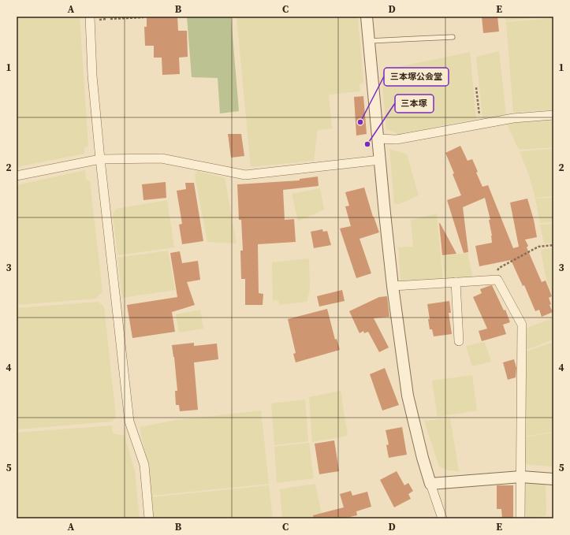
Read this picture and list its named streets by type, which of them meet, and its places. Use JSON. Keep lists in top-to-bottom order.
{
  "places": ["三本塚公会堂", "三本塚"],
  "grid": {
    "columns": [
      "A",
      "B",
      "C",
      "D",
      "E"
    ],
    "rows": [
      "1",
      "2",
      "3",
      "4",
      "5"
    ]
  }
}
